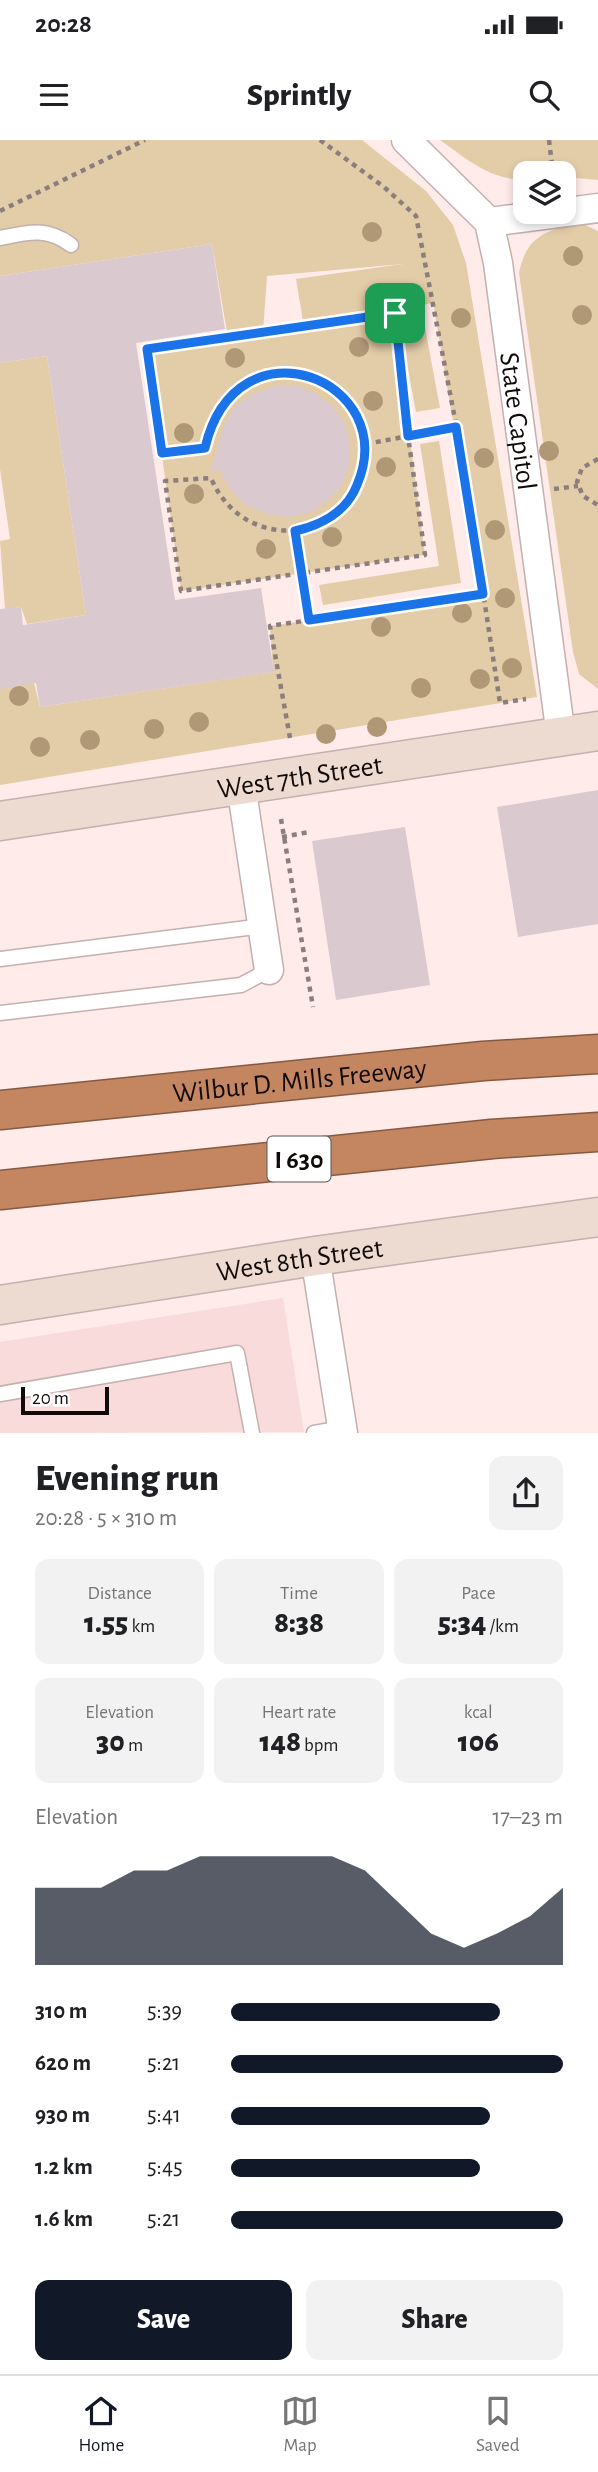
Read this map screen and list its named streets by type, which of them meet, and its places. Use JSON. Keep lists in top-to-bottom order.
{
  "streets": {
    "highway": ["Wilbur D. Mills Freeway", "I 630"],
    "street": ["State Capitol", "West 7th Street", "West 8th Street"]
  },
  "crossings": [
    ["State Capitol", "West 7th Street"]
  ],
  "scale_bar": "20 m",
  "page": {
    "status": "20:28",
    "header": "Sprintly",
    "scale": "20 m",
    "heading": ["Evening run", "20:28 · 5 × 310 m"],
    "stats": [
      ["Distance", "1.55 km"],
      ["Time", "8:38"],
      ["Pace", "5:34 /km"],
      ["Elevation", "30 m"],
      ["Heart rate", "148 bpm"],
      ["kcal", "106"]
    ],
    "chart": ["Elevation", "17–23 m"],
    "list": [
      {
        "name": "310 m",
        "note": "5:39"
      },
      {
        "name": "620 m",
        "note": "5:21"
      },
      {
        "name": "930 m",
        "note": "5:41"
      },
      {
        "name": "1.2 km",
        "note": "5:45"
      },
      {
        "name": "1.6 km",
        "note": "5:21"
      }
    ],
    "buttons": ["Save", "Share"],
    "tabs": ["Home", "Map", "Saved"]
  }
}
